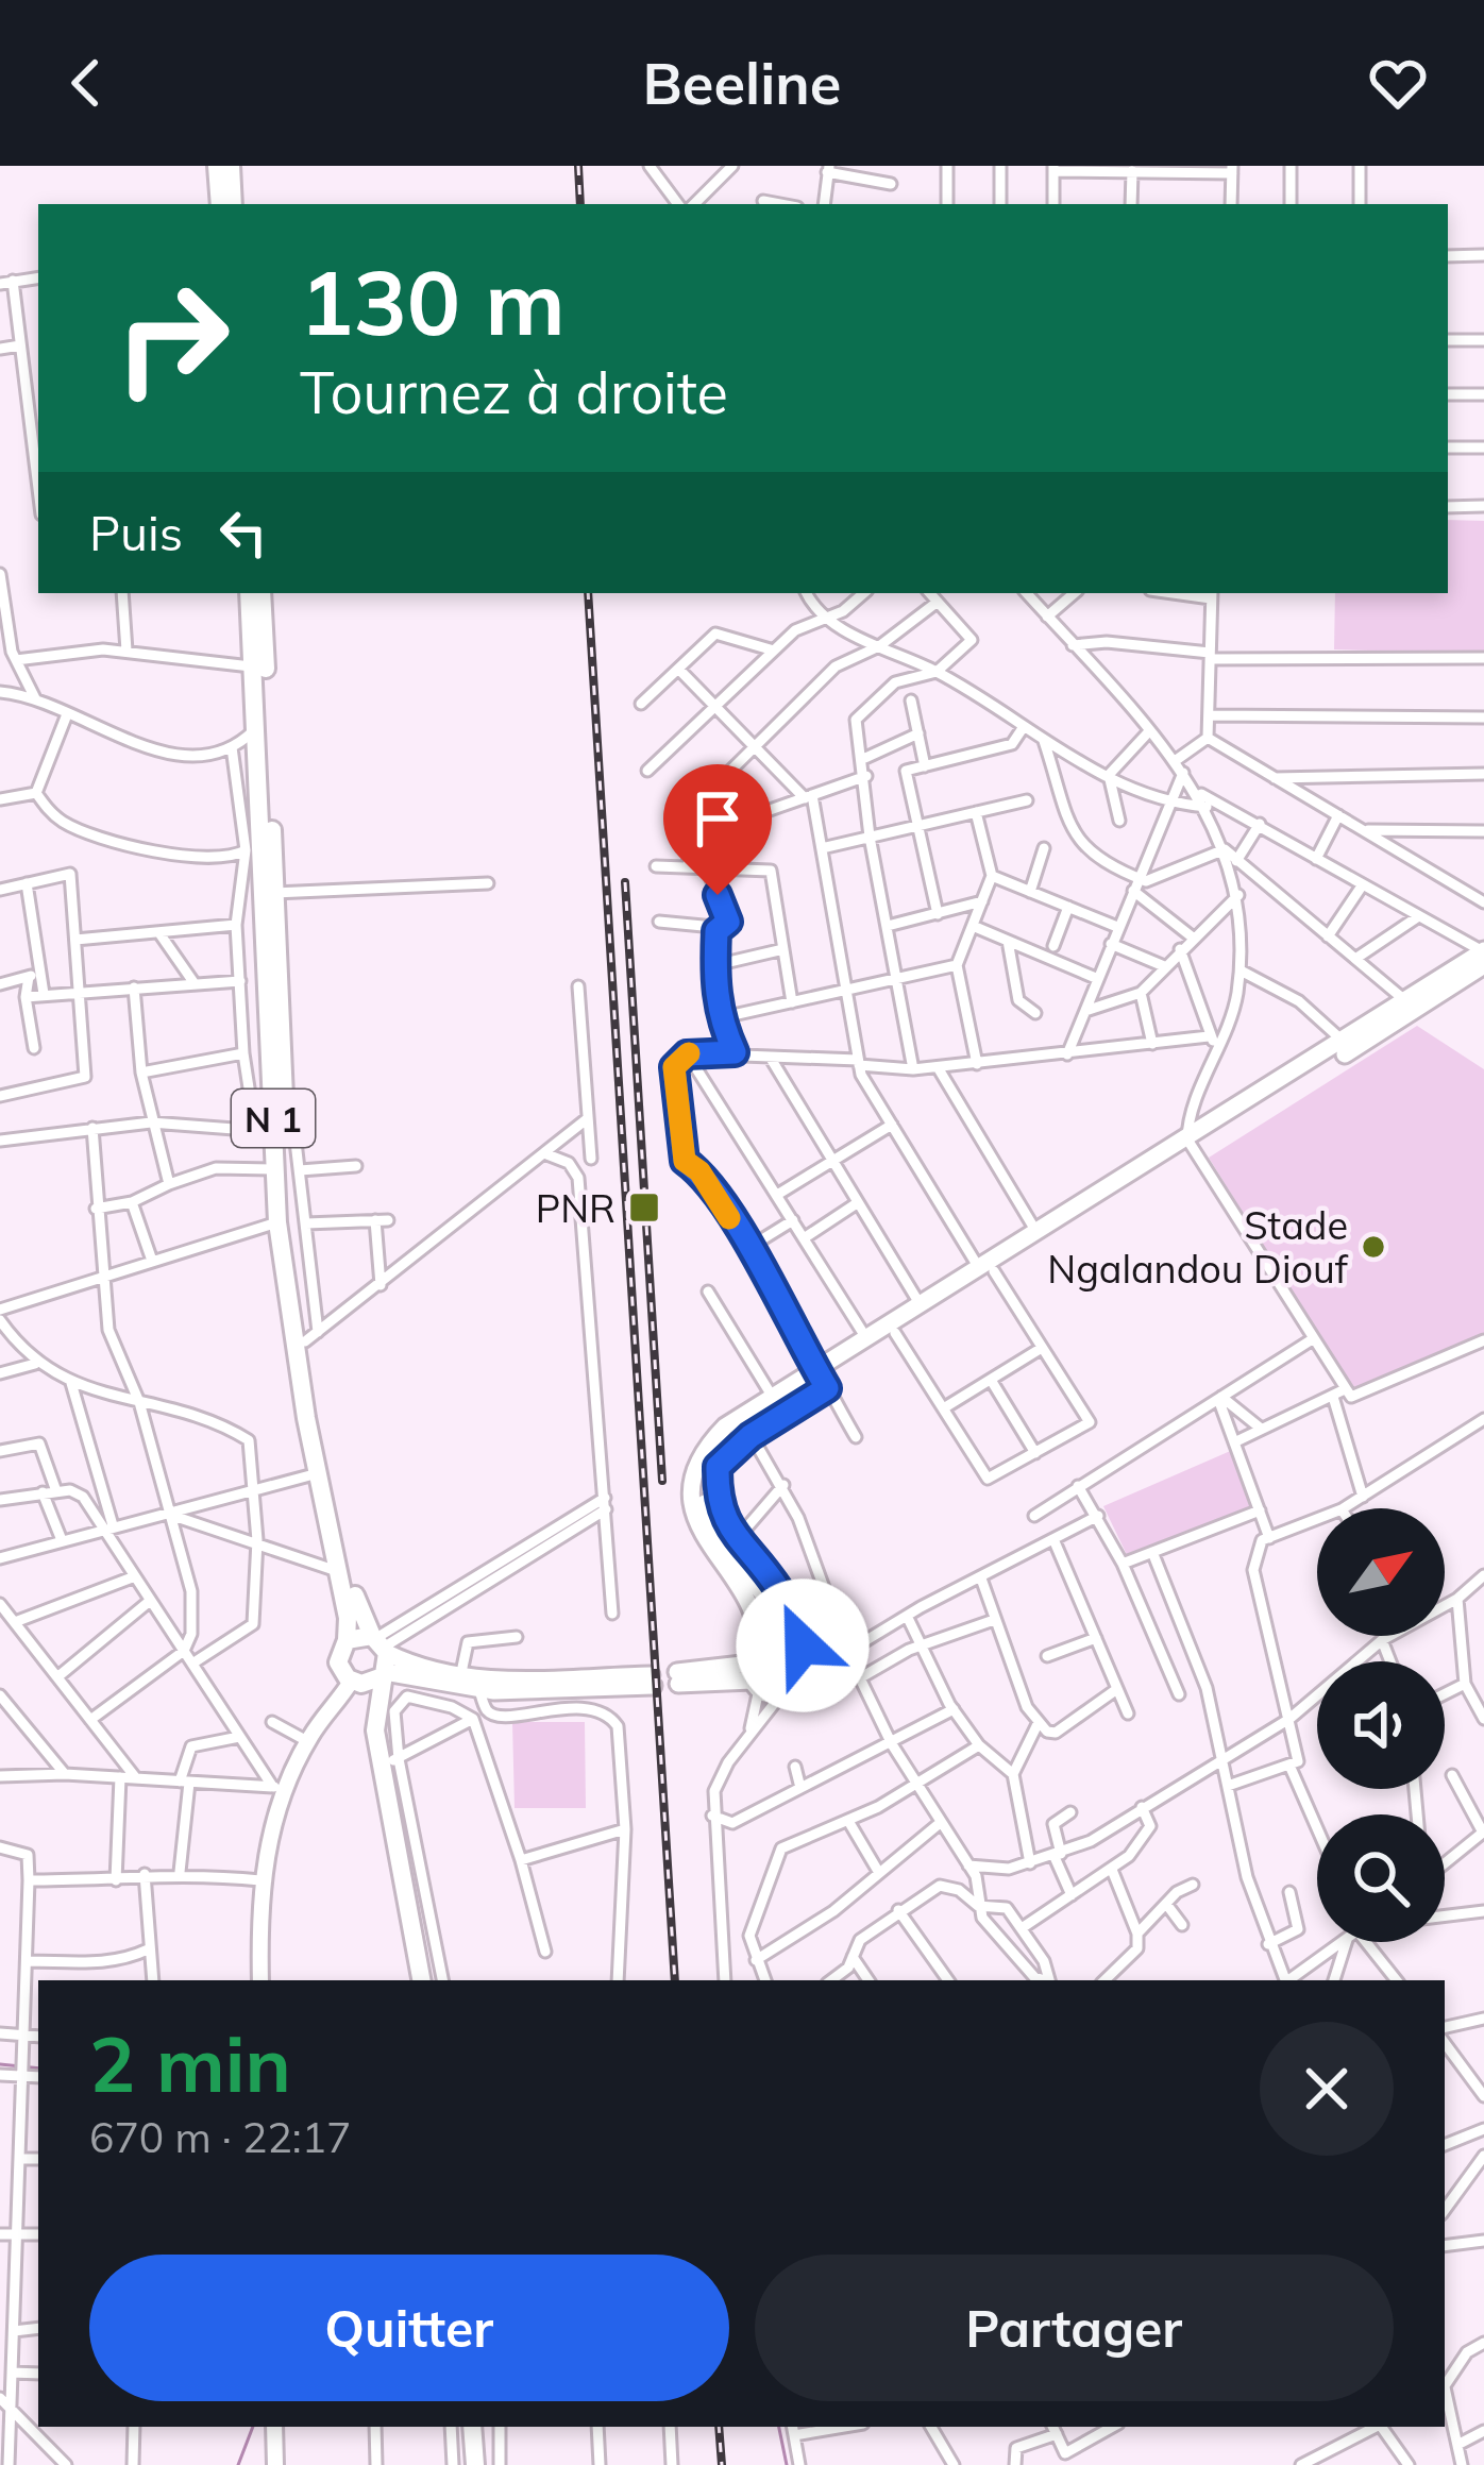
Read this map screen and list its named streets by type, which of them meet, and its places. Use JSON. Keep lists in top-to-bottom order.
{
  "streets": {
    "highway": ["N 1"]
  },
  "places": {
    "transit": ["PNR"],
    "other": ["Stade Ngalandou Diouf"]
  },
  "north": "top right",
  "page": {
    "header": "Beeline",
    "turn": ["130 m", "Tournez à droite"],
    "then": "Puis",
    "heading": ["2 min", "670 m · 22:17"],
    "buttons": ["Quitter", "Partager"]
  }
}
